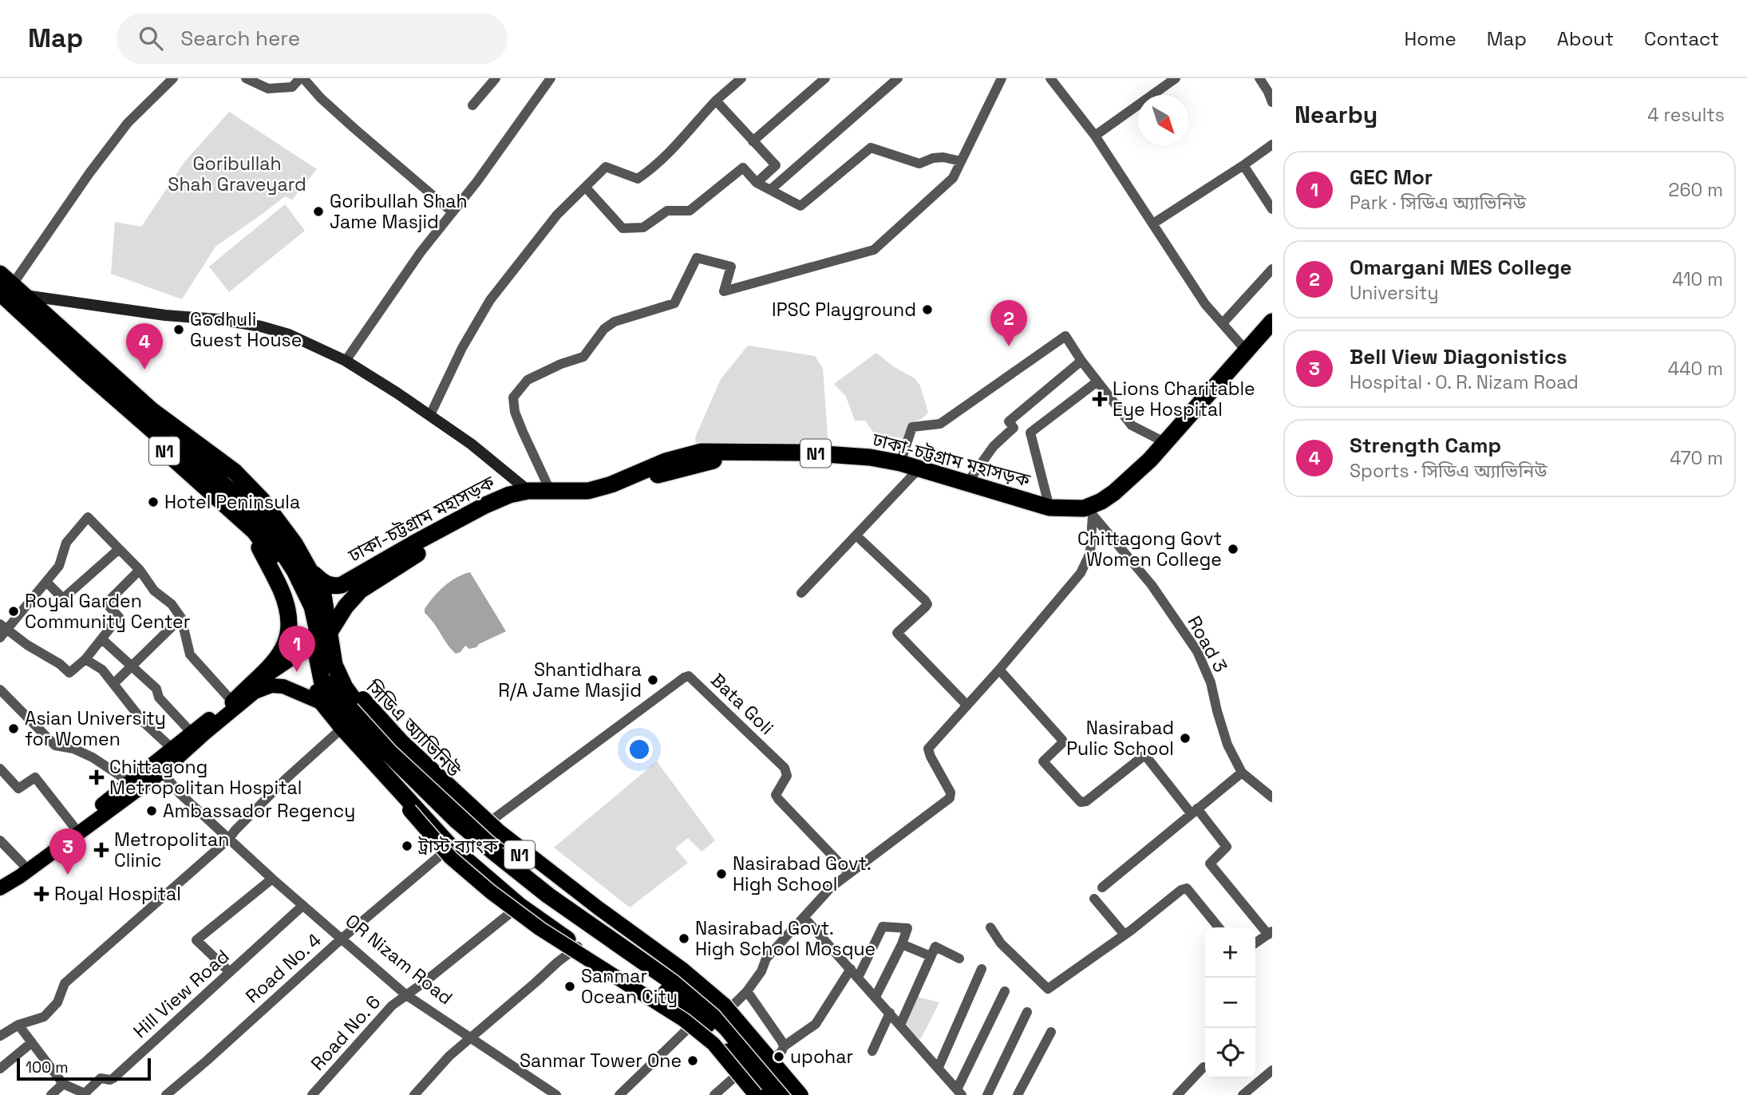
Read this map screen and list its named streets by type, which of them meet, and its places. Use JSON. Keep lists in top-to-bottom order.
{
  "streets": {
    "highway": ["N1", "ঢাকা-চট্টগ্রাম মহাসড়ক", "সিডিএ অ্যাভিনিউ"],
    "street": [
      "Road 3",
      "Bata Goli",
      "OR Nizam Road",
      "Road No. 4",
      "Hill View Road",
      "Road No. 6"
    ]
  },
  "crossings": [
    ["N1", "Road No. 4"],
    ["N1", "Road No. 6"],
    ["ঢাকা-চট্টগ্রাম মহাসড়ক", "Road 3"],
    ["ঢাকা-চট্টগ্রাম মহাসড়ক", "সিডিএ অ্যাভিনিউ"],
    ["Bata Goli", "সিডিএ অ্যাভিনিউ"],
    ["OR Nizam Road", "Road No. 4"],
    ["OR Nizam Road", "Hill View Road"],
    ["OR Nizam Road", "Road No. 6"]
  ],
  "parks": ["Goribullah Shah Graveyard"],
  "places": {
    "other": [
      "Goribullah Shah Jame Masjid",
      "IPSC Playground",
      "Godhuli Guest House",
      "Hotel Peninsula",
      "Chittagong Govt Women College",
      "Royal Garden Community Center",
      "Shantidhara R/A Jame Masjid",
      "Asian University for Women",
      "Nasirabad Pulic School",
      "Ambassador Regency",
      "ট্রাস্ট ব্যাংক",
      "Nasirabad Govt. High School",
      "Nasirabad Govt. High School Mosque",
      "Sanmar Ocean City",
      "upohar",
      "Sanmar Tower One"
    ],
    "health": [
      "Lions Charitable Eye Hospital",
      "Chittagong Metropolitan Hospital",
      "Metropolitan Clinic",
      "Royal Hospital"
    ]
  },
  "scale_bar": "100 m",
  "north": "bottom right",
  "page": {
    "header": "Map",
    "search": "Search here",
    "nav": [
      "Home",
      "Map",
      "About",
      "Contact"
    ],
    "heading": ["Nearby", "4 results"],
    "list": [
      {
        "mark": "1",
        "name": "GEC Mor",
        "note": "Park · সিডিএ অ্যাভিনিউ",
        "value": "260 m"
      },
      {
        "mark": "2",
        "name": "Omargani MES College",
        "note": "University",
        "value": "410 m"
      },
      {
        "mark": "3",
        "name": "Bell View Diagonistics",
        "note": "Hospital · O. R. Nizam Road",
        "value": "440 m"
      },
      {
        "mark": "4",
        "name": "Strength Camp",
        "note": "Sports · সিডিএ অ্যাভিনিউ",
        "value": "470 m"
      }
    ],
    "pins": [
      "2",
      "4",
      "1",
      "3"
    ],
    "map_buttons": ["+", "−"],
    "scale": "100 m"
  }
}
